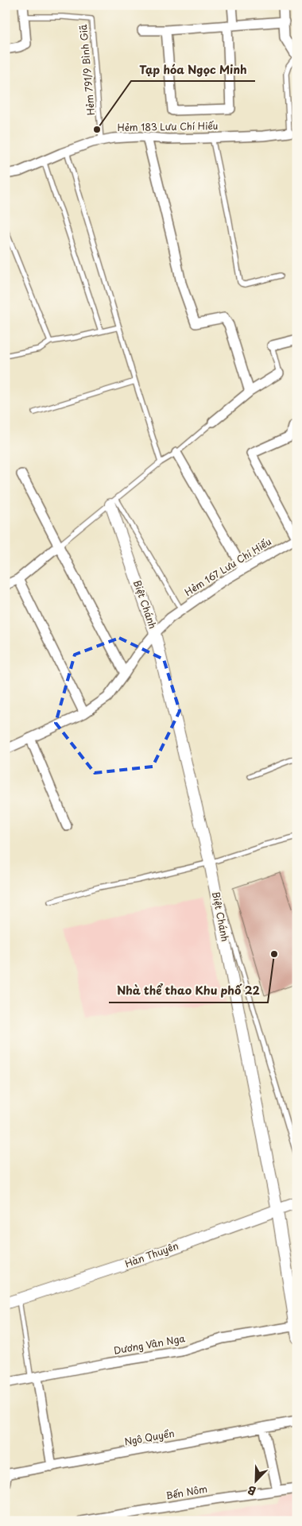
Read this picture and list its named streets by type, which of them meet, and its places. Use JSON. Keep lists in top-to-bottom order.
{
  "streets": {
    "street": [
      "Hẻm 183 Lưu Chí Hiếu",
      "Hẻm 167 Lưu Chí Hiếu",
      "Biệt Chánh",
      "Hàn Thuyên",
      "Dương Vân Nga",
      "Ngô Quyền",
      "Bến Nôm"
    ],
    "lane": ["Hẻm 791/9 Bình Giã"]
  },
  "crossings": [
    ["Hẻm 791/9 Bình Giã", "Hẻm 183 Lưu Chí Hiếu"],
    ["Hẻm 167 Lưu Chí Hiếu", "Biệt Chánh"],
    ["Biệt Chánh", "Hàn Thuyên"],
    ["Biệt Chánh", "Dương Vân Nga"]
  ],
  "places": ["Tạp hóa Ngọc Minh", "Nhà thể thao Khu phố 22"],
  "north": "bottom left"
}
